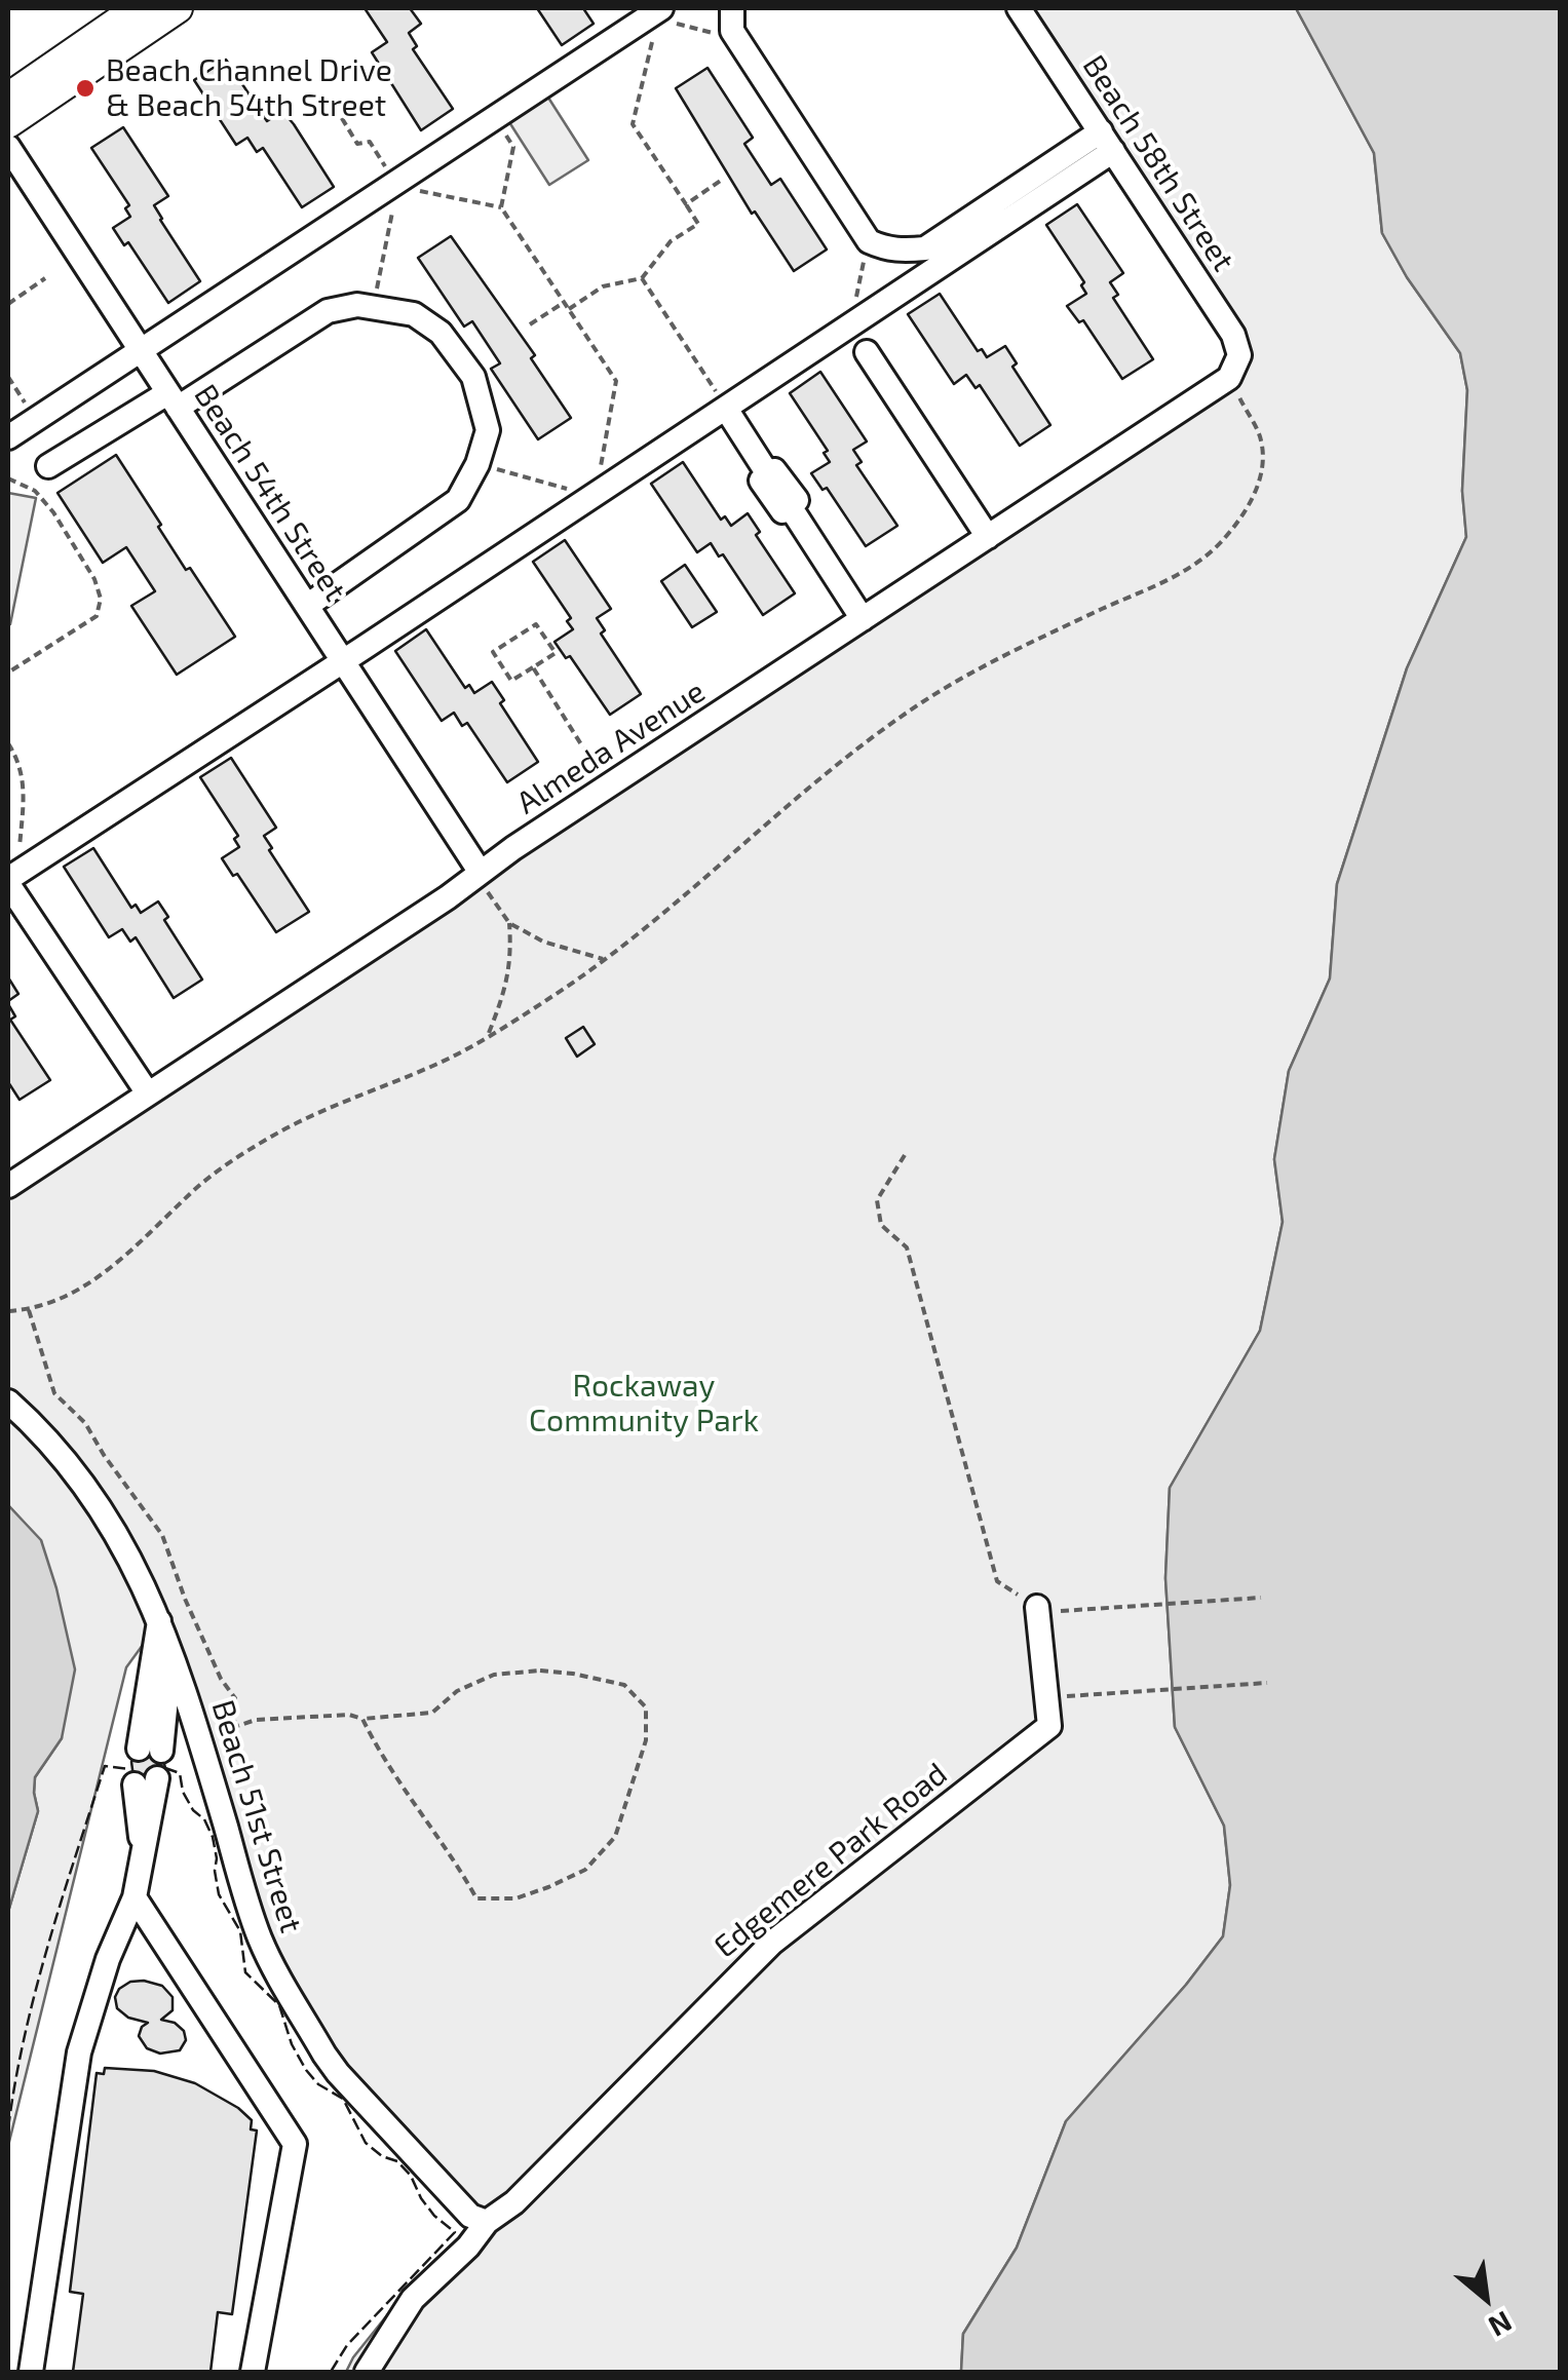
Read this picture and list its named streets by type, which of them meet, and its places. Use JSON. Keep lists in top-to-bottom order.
{
  "streets": {
    "street": [
      "Beach 58th Street",
      "Beach 54th Street",
      "Almeda Avenue",
      "Beach 51st Street",
      "Edgemere Park Road"
    ]
  },
  "crossings": [
    ["Beach 58th Street", "Almeda Avenue"],
    ["Beach 54th Street", "Almeda Avenue"],
    ["Beach 51st Street", "Edgemere Park Road"]
  ],
  "parks": ["Rockaway Community Park"],
  "places": ["Beach Channel Drive & Beach 54th Street"],
  "north": "bottom right"
}
